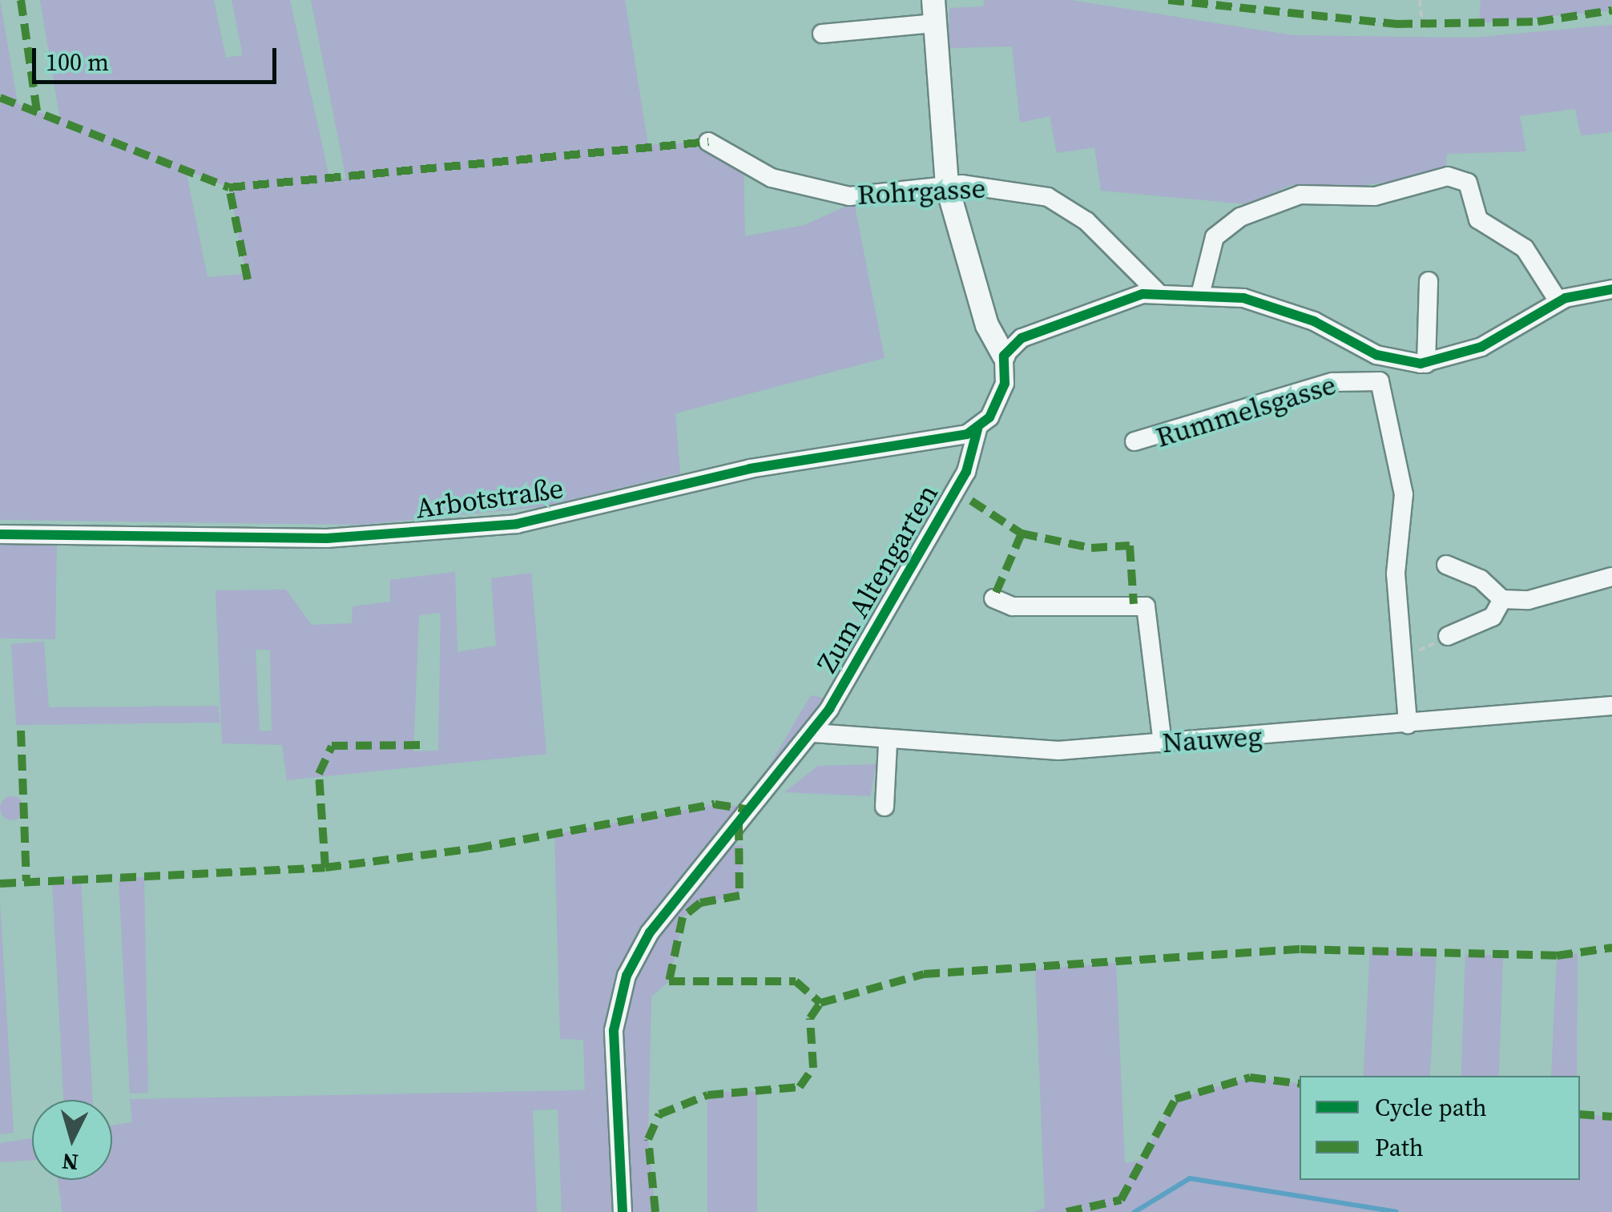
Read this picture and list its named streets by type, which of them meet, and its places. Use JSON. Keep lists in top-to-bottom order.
{
  "streets": {
    "street": [
      "Rohrgasse",
      "Rummelsgasse",
      "Arbotstraße",
      "Zum Altengarten",
      "Nauweg"
    ]
  },
  "crossings": [
    ["Arbotstraße", "Zum Altengarten"],
    ["Zum Altengarten", "Nauweg"]
  ],
  "legend": ["Cycle path", "Path"],
  "scale_bar": "100 m",
  "north": "bottom"
}
